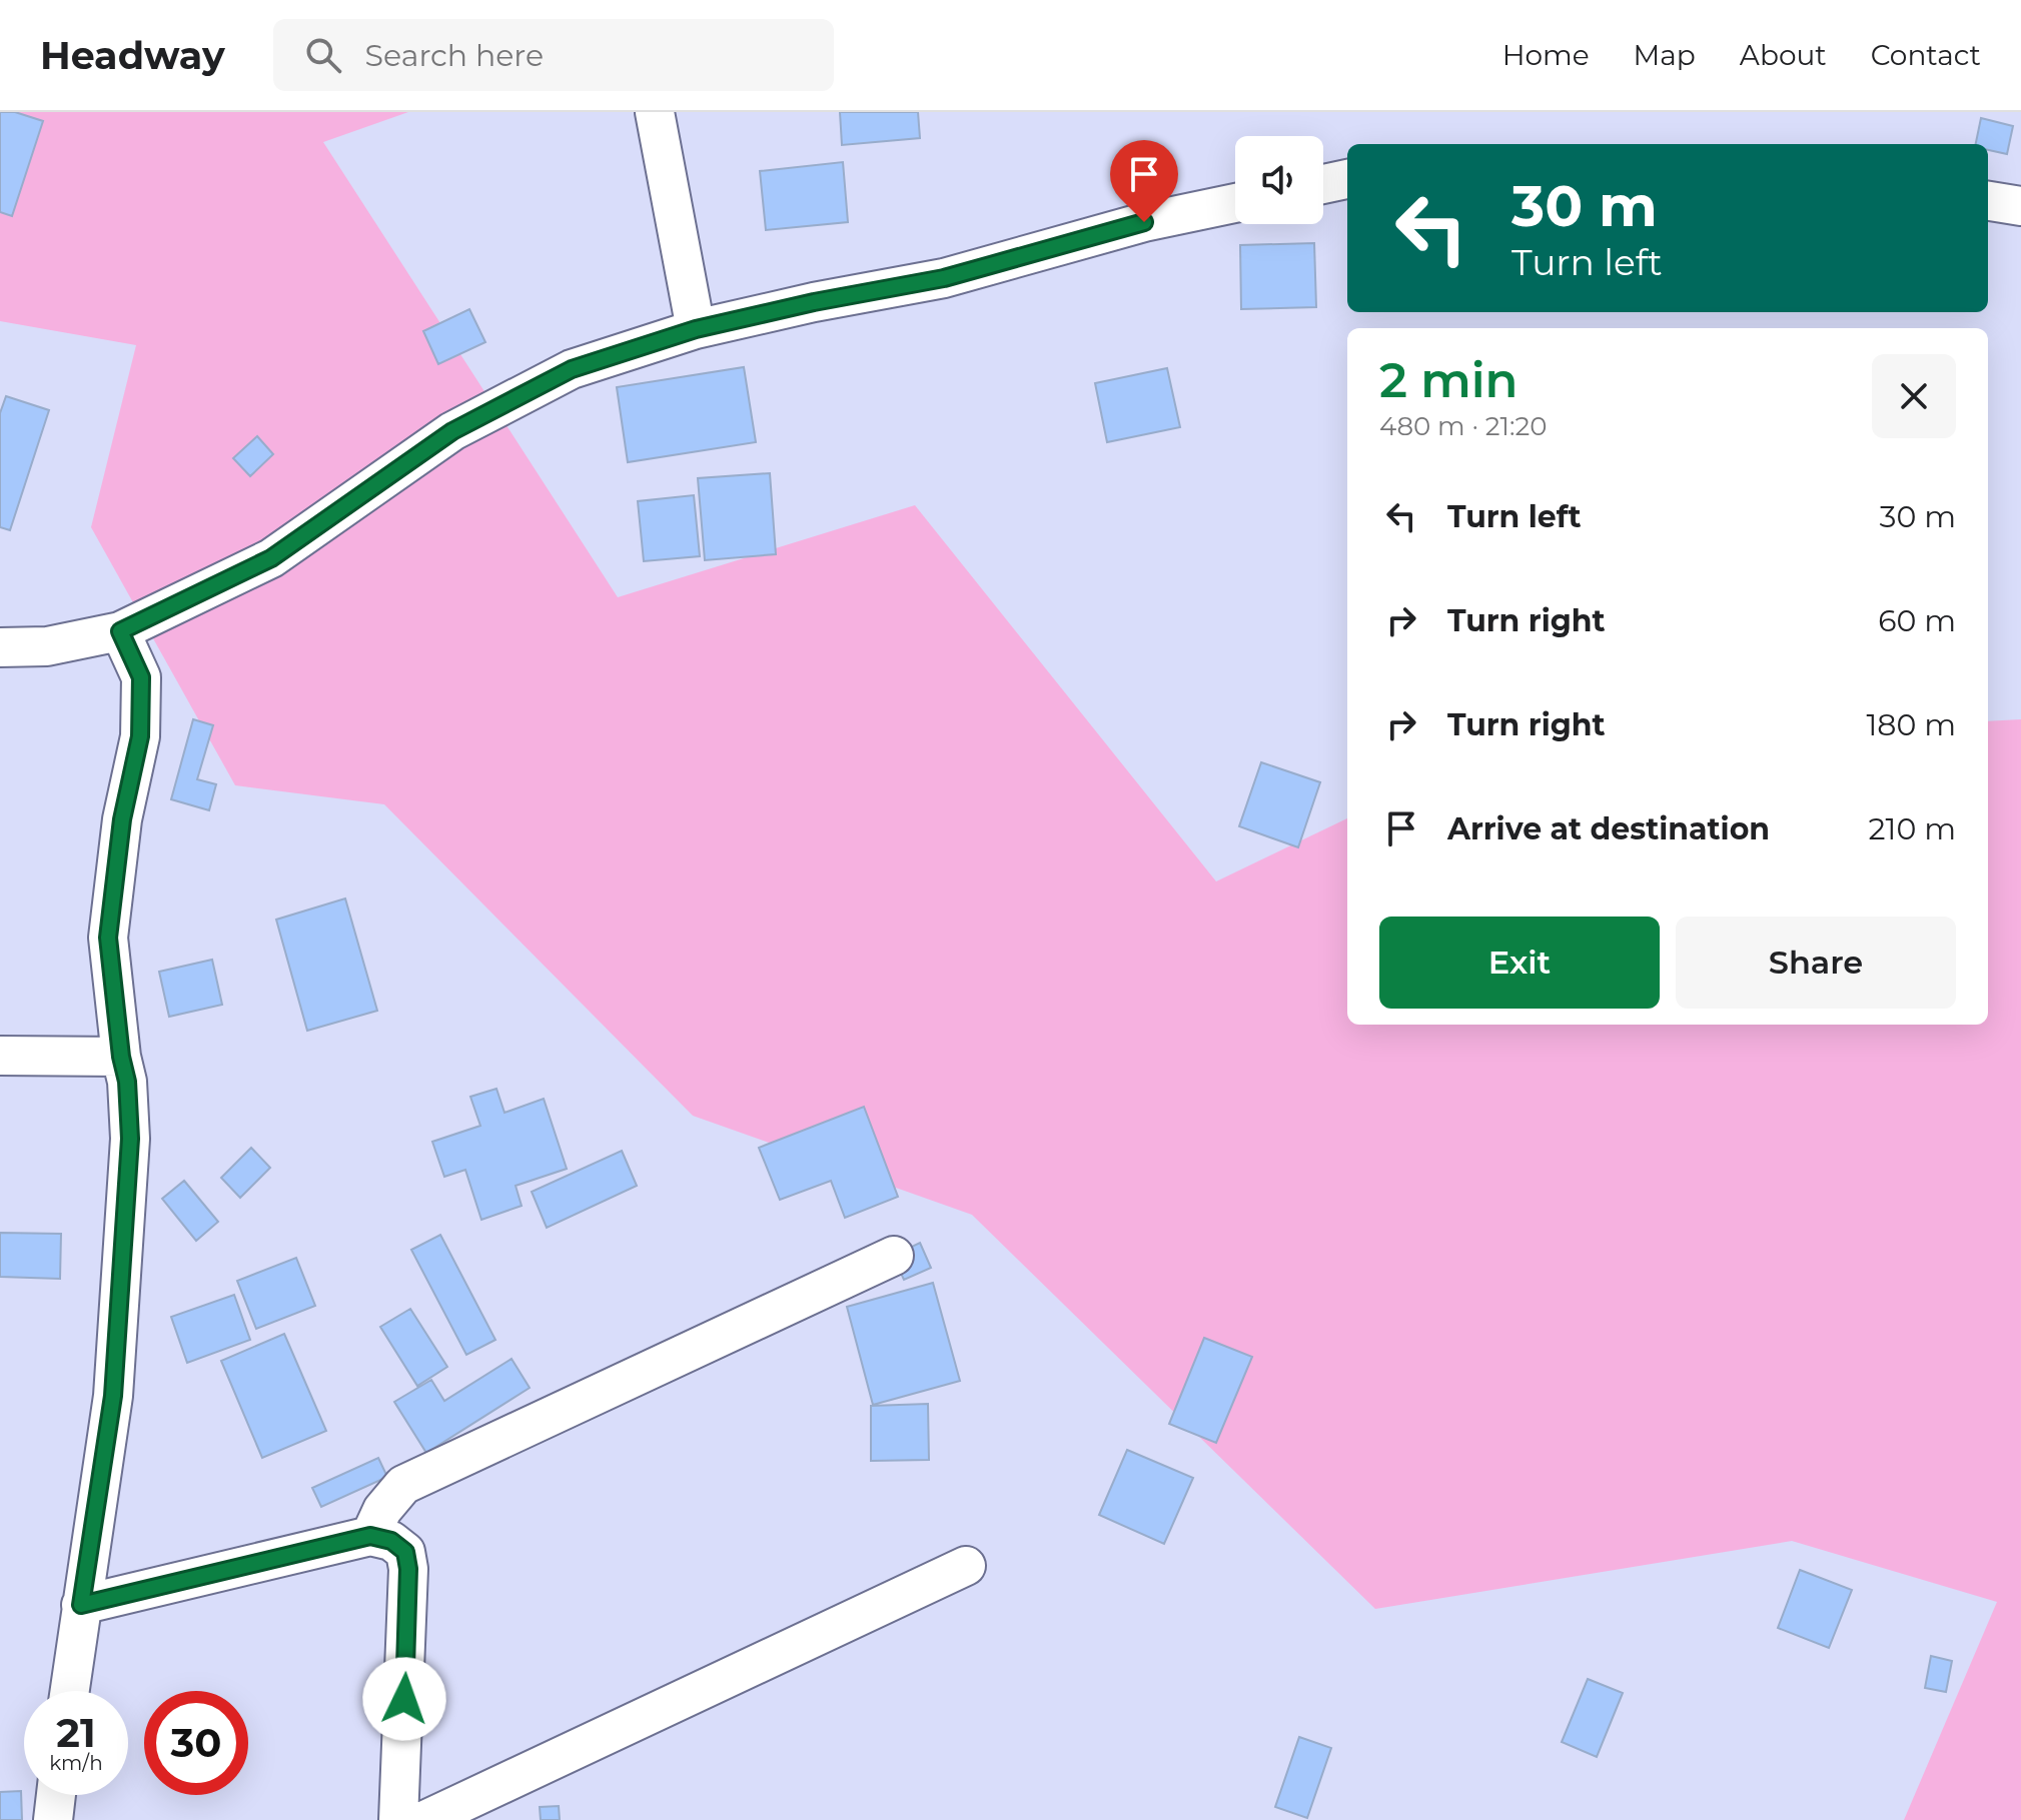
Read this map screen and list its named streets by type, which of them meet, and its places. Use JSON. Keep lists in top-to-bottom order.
{
  "page": {
    "header": "Headway",
    "search": "Search here",
    "nav": [
      "Home",
      "Map",
      "About",
      "Contact"
    ],
    "turn": ["30 m", "Turn left"],
    "heading": ["2 min", "480 m · 21:20"],
    "list": [
      {
        "name": "Turn left",
        "value": "30 m"
      },
      {
        "name": "Turn right",
        "value": "60 m"
      },
      {
        "name": "Turn right",
        "value": "180 m"
      },
      {
        "name": "Arrive at destination",
        "value": "210 m"
      }
    ],
    "buttons": ["Exit", "Share"],
    "speed": "21 km/h",
    "limit": "30"
  }
}
